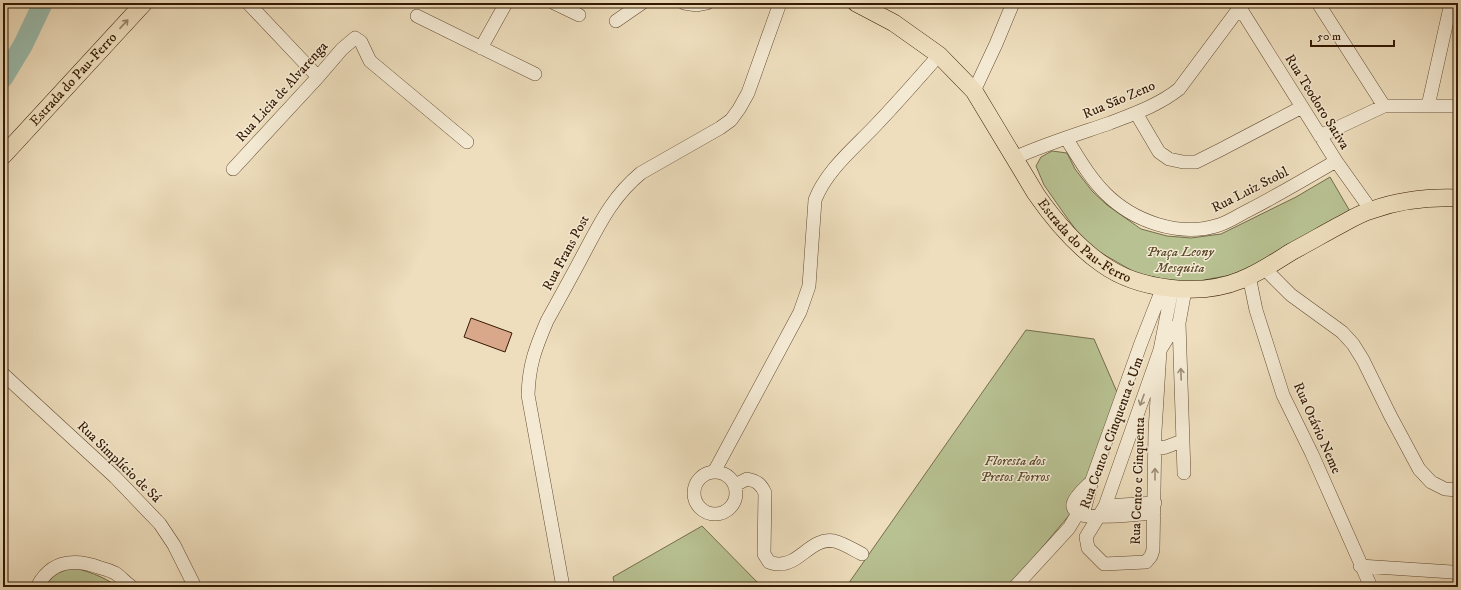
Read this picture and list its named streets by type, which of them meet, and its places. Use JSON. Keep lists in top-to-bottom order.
{
  "streets": {
    "main road": ["Estrada do Pau-Ferro"],
    "street": [
      "Rua Licia de Alvarenga",
      "Rua São Zeno",
      "Rua Teodoro Sativa",
      "Rua Luiz Stobl",
      "Rua Frans Post",
      "Rua Otávio Neme",
      "Rua Cento e Cinquenta e Um",
      "Rua Simplício de Sá",
      "Rua Cento e Cinquenta"
    ]
  },
  "crossings": [
    ["Estrada do Pau-Ferro", "Rua São Zeno"],
    ["Estrada do Pau-Ferro", "Rua Teodoro Sativa"],
    ["Estrada do Pau-Ferro", "Rua Otávio Neme"],
    ["Estrada do Pau-Ferro", "Rua Cento e Cinquenta"],
    ["Rua São Zeno", "Rua Teodoro Sativa"],
    ["Rua São Zeno", "Rua Luiz Stobl"],
    ["Rua Teodoro Sativa", "Rua Luiz Stobl"],
    ["Rua Cento e Cinquenta e Um", "Rua Cento e Cinquenta"]
  ],
  "parks": ["Praça Leony Mesquita", "Floresta dos Pretos Forros"],
  "scale_bar": "50 m"
}
